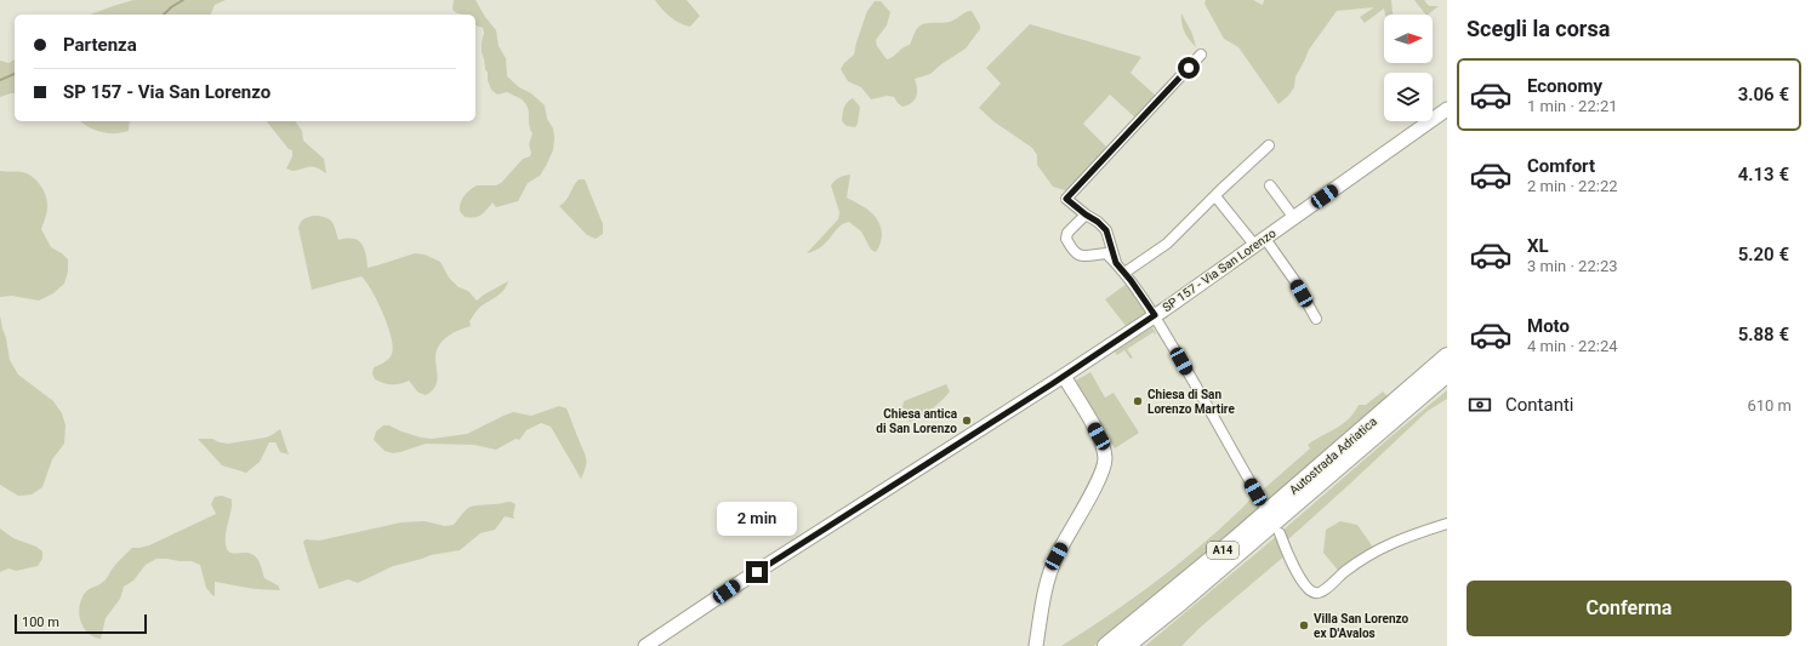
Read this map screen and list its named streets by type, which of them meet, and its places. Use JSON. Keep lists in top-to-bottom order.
{
  "streets": {
    "highway": ["Autostrada Adriatica", "A14"],
    "main road": ["SP 157 - Via San Lorenzo"]
  },
  "places": ["Chiesa di San Lorenzo Martire", "Chiesa antica di San Lorenzo", "Villa San Lorenzo ex D'Avalos"],
  "scale_bar": "100 m",
  "north": "right",
  "page": {
    "heading": "Scegli la corsa",
    "banner": ["Partenza", "SP 157 - Via San Lorenzo"],
    "list": [
      {
        "name": "Economy",
        "note": "1 min · 22:21",
        "value": "3.06 €"
      },
      {
        "name": "Comfort",
        "note": "2 min · 22:22",
        "value": "4.13 €"
      },
      {
        "name": "XL",
        "note": "3 min · 22:23",
        "value": "5.20 €"
      },
      {
        "name": "Moto",
        "note": "4 min · 22:24",
        "value": "5.88 €"
      }
    ],
    "pay": ["Contanti", "610 m"],
    "bubble": "2 min",
    "buttons": "Conferma",
    "scale": "100 m"
  }
}
